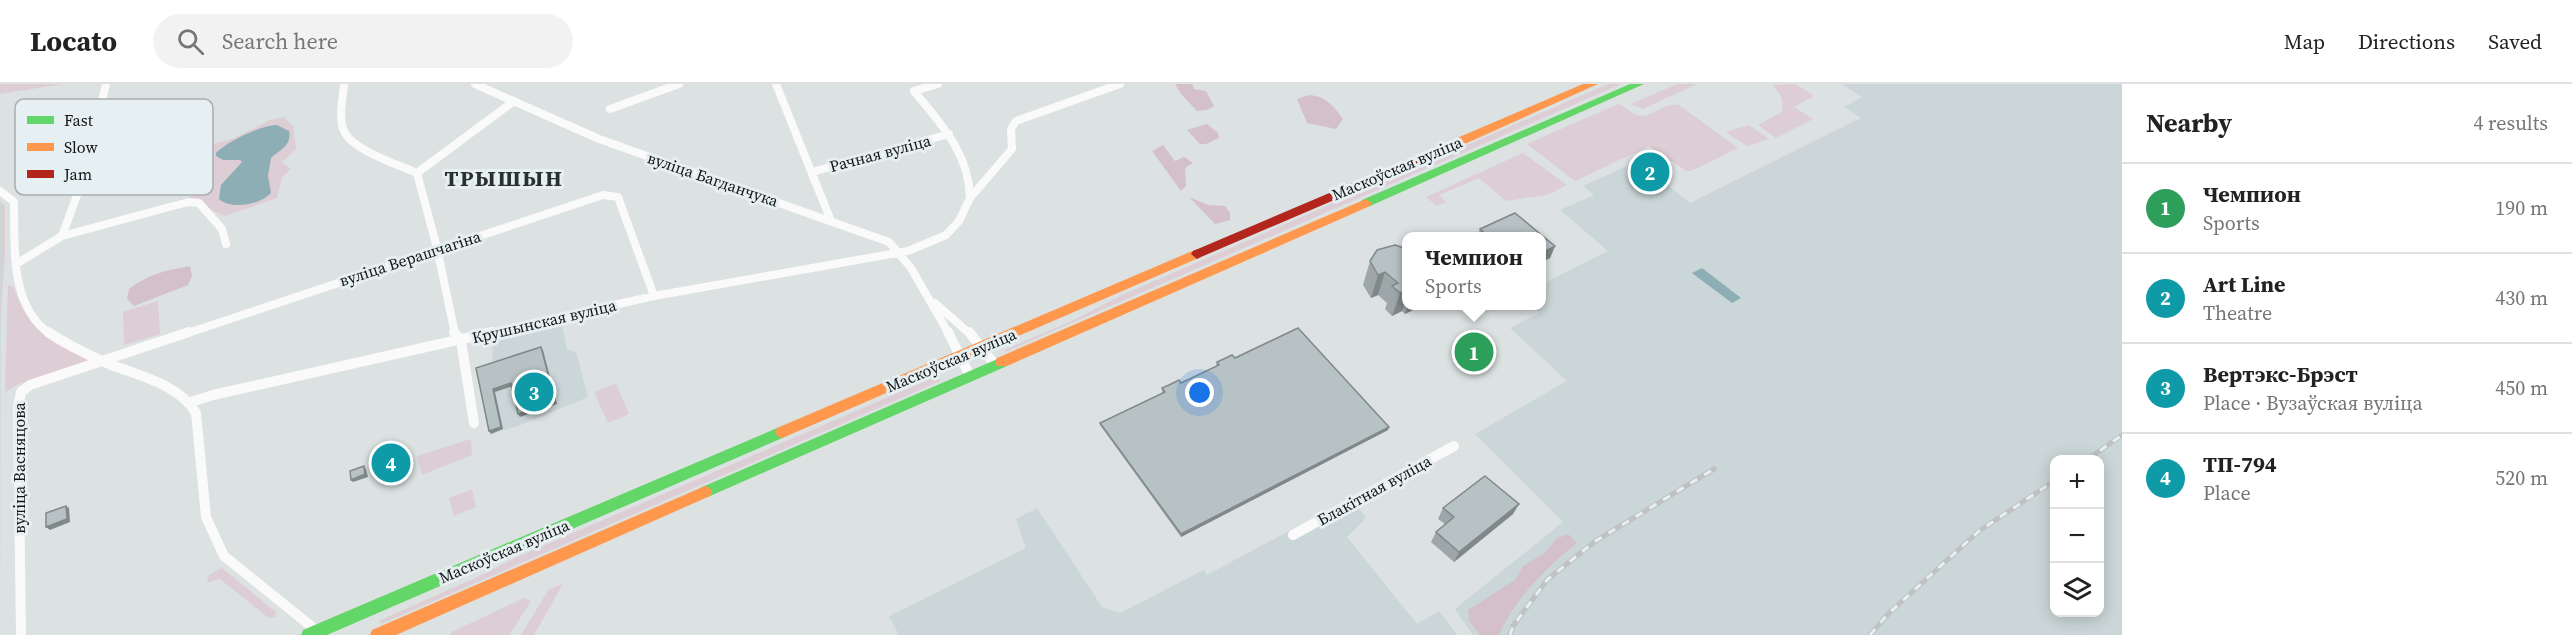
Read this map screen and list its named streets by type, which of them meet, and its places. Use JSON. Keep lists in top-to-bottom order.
{
  "streets": {
    "main road": ["Маскоўская вуліца"],
    "street": [
      "Рачная вуліца",
      "вуліца Багданчука",
      "вуліца Верашчагіна",
      "Крушынская вуліца",
      "вуліца Васняцова",
      "Блакітная вуліца"
    ]
  },
  "crossings": [
    ["Маскоўская вуліца", "вуліца Багданчука"],
    ["вуліца Багданчука", "Крушынская вуліца"],
    ["вуліца Верашчагіна", "Крушынская вуліца"],
    ["вуліца Верашчагіна", "вуліца Васняцова"]
  ],
  "districts": ["ТРЫШЫН"],
  "legend": ["Fast", "Slow", "Jam"],
  "page": {
    "header": "Locato",
    "search": "Search here",
    "nav": ["Map", "Directions", "Saved"],
    "heading": ["Nearby", "4 results"],
    "pins": [
      "2",
      "1",
      "3",
      "4"
    ],
    "list": [
      {
        "mark": "1",
        "name": "Чемпион",
        "note": "Sports",
        "value": "190 m"
      },
      {
        "mark": "2",
        "name": "Art Line",
        "note": "Theatre",
        "value": "430 m"
      },
      {
        "mark": "3",
        "name": "Вертэкс-Брэст",
        "note": "Place · Вузаўская вуліца",
        "value": "450 m"
      },
      {
        "mark": "4",
        "name": "ТП-794",
        "note": "Place",
        "value": "520 m"
      }
    ],
    "popup": ["Чемпион", "Sports"],
    "map_buttons": ["+", "−"]
  }
}
